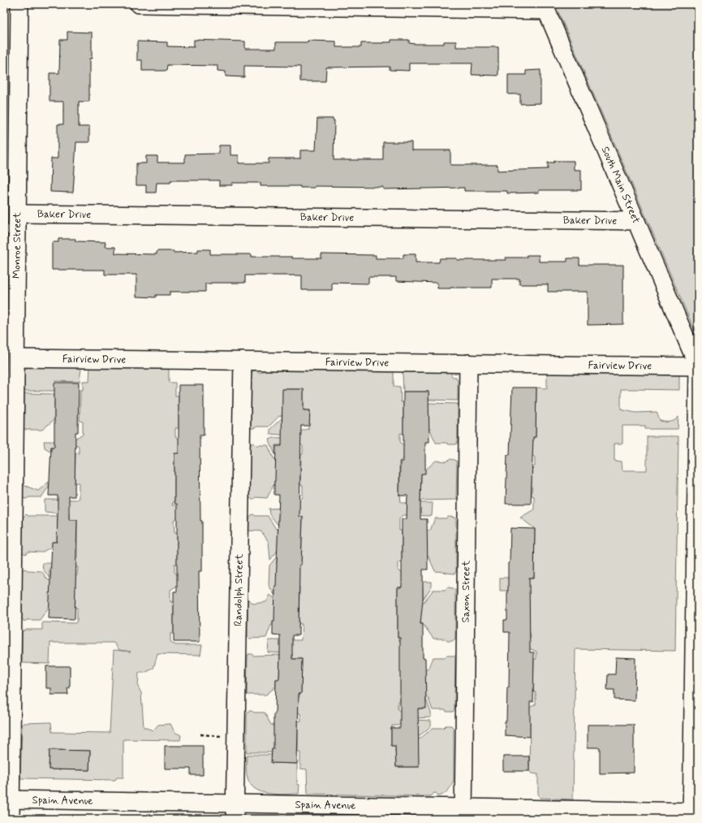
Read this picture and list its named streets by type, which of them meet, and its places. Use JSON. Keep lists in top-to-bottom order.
{
  "streets": {
    "street": [
      "South Main Street",
      "Baker Drive",
      "Monroe Street",
      "Fairview Drive",
      "Randolph Street",
      "Saxon Street",
      "Spain Avenue"
    ]
  },
  "crossings": [
    ["South Main Street", "Baker Drive"],
    ["South Main Street", "Fairview Drive"],
    ["Baker Drive", "Monroe Street"],
    ["Monroe Street", "Fairview Drive"],
    ["Monroe Street", "Spain Avenue"],
    ["Fairview Drive", "Randolph Street"],
    ["Fairview Drive", "Saxon Street"],
    ["Randolph Street", "Spain Avenue"],
    ["Saxon Street", "Spain Avenue"]
  ]
}
